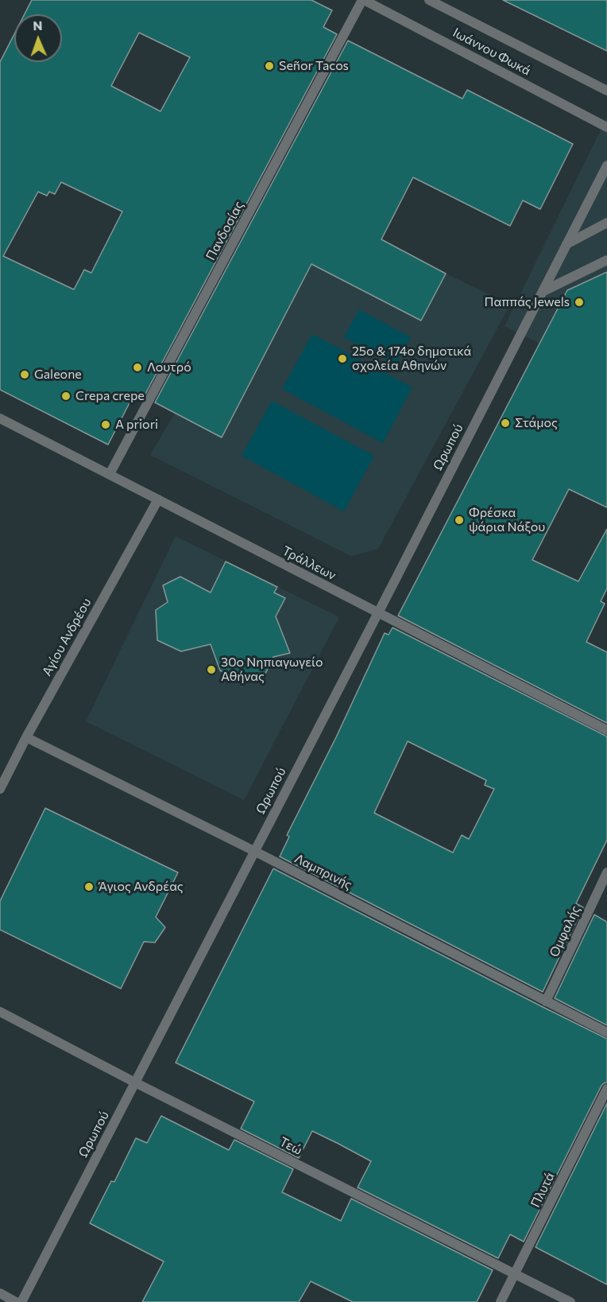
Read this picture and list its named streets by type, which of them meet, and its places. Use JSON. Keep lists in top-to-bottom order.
{
  "streets": {
    "street": [
      "Ιωάννου Φωκά",
      "Πανδοσίας",
      "Ωρωπού",
      "Τράλλεων",
      "Αγίου Ανδρέου",
      "Λαμπρινής",
      "Ομφαλής",
      "Τεώ",
      "Πλυτά"
    ]
  },
  "crossings": [
    ["Ιωάννου Φωκά", "Πανδοσίας"],
    ["Πανδοσίας", "Τράλλεων"],
    ["Ωρωπού", "Τράλλεων"],
    ["Ωρωπού", "Λαμπρινής"],
    ["Ωρωπού", "Τεώ"],
    ["Τράλλεων", "Αγίου Ανδρέου"],
    ["Αγίου Ανδρέου", "Λαμπρινής"],
    ["Λαμπρινής", "Ομφαλής"],
    ["Τεώ", "Πλυτά"]
  ],
  "places": [
    "Señor Tacos",
    "Παππάς Jewels",
    "25ο & 174ο δημοτικά σχολεία Αθηνών",
    "Λουτρό",
    "Galeone",
    "Crepa crepe",
    "Στάμος",
    "A priori",
    "Φρέσκα ψάρια Νάξου",
    "30ο Νηπιαγωγείο Αθήνας",
    "Άγιος Ανδρέας"
  ],
  "north": "top"
}
